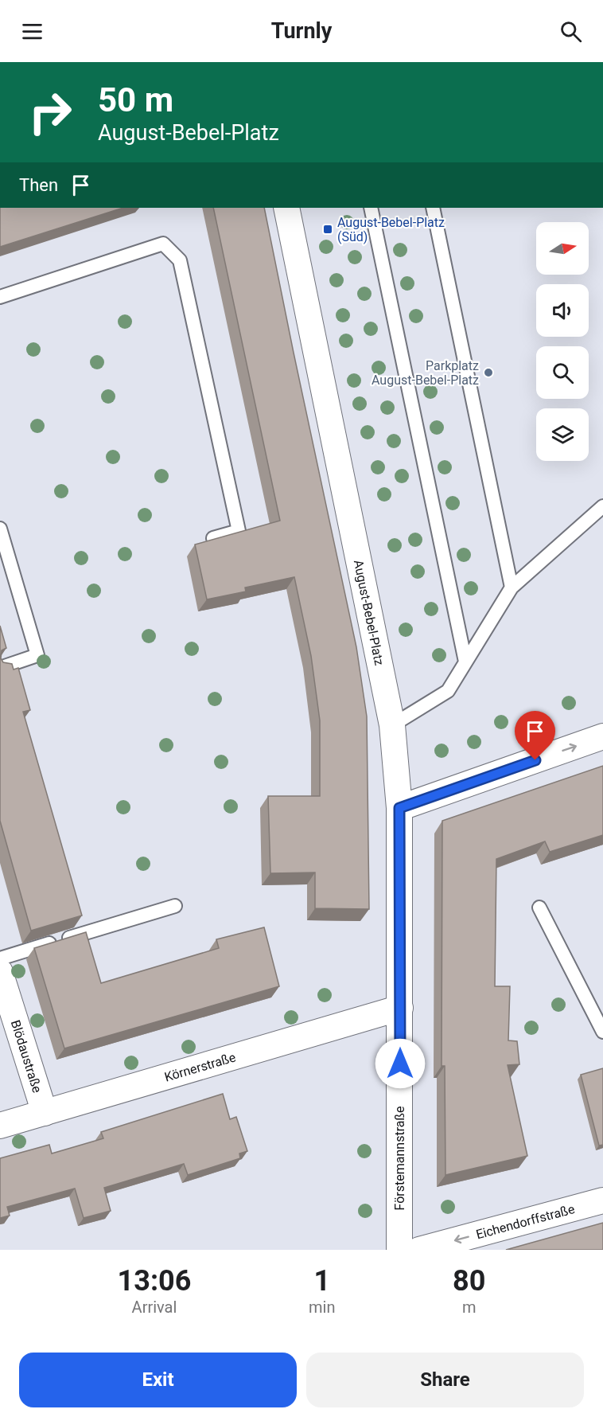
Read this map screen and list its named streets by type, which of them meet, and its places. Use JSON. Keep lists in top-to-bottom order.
{
  "streets": {
    "street": [
      "August-Bebel-Platz",
      "Blödaustraße",
      "Körnerstraße",
      "Förstemannstraße",
      "Eichendorffstraße"
    ]
  },
  "crossings": [
    ["August-Bebel-Platz", "Förstemannstraße"],
    ["Blödaustraße", "Körnerstraße"],
    ["Körnerstraße", "Förstemannstraße"]
  ],
  "one_way": ["Eichendorffstraße"],
  "places": {
    "transit": ["August-Bebel-Platz (Süd)"],
    "other": ["Parkplatz August-Bebel-Platz"]
  },
  "north": "right",
  "page": {
    "header": "Turnly",
    "turn": ["50 m", "August-Bebel-Platz"],
    "then": "Then",
    "eta": [
      "13:06",
      "Arrival",
      "1",
      "min",
      "80",
      "m"
    ],
    "buttons": ["Exit", "Share"]
  }
}
